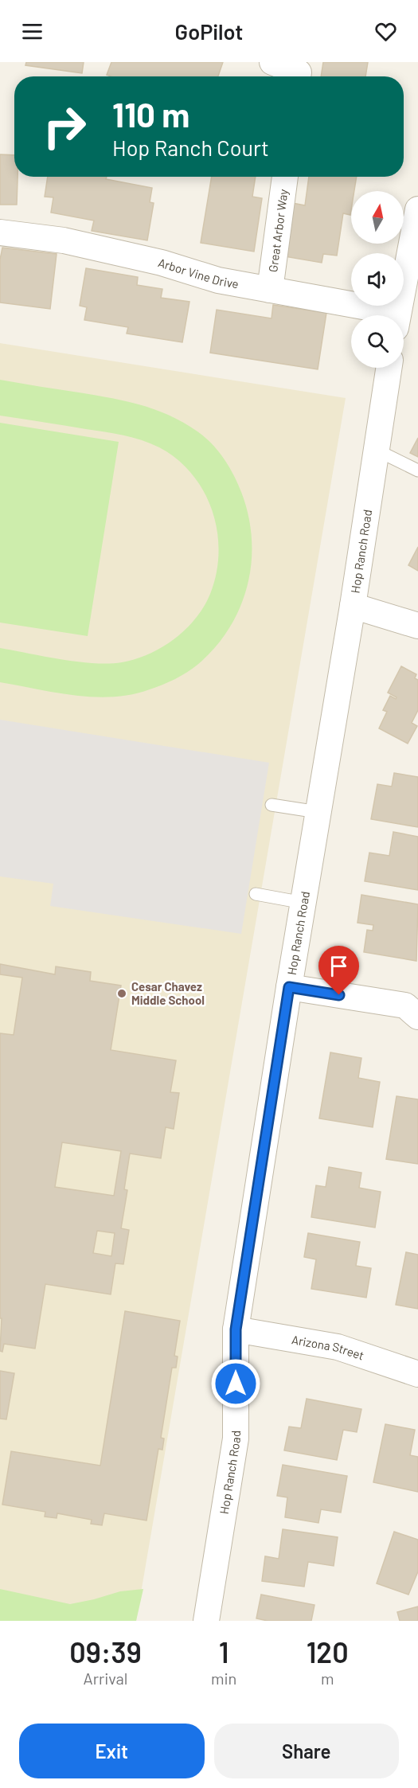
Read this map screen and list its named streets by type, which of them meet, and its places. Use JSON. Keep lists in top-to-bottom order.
{
  "streets": {
    "street": [
      "Great Arbor Way",
      "Arbor Vine Drive",
      "Hop Ranch Road",
      "Arizona Street"
    ]
  },
  "crossings": [
    ["Great Arbor Way", "Arbor Vine Drive"],
    ["Hop Ranch Road", "Arizona Street"]
  ],
  "places": ["Cesar Chavez Middle School"],
  "north": "top",
  "page": {
    "header": "GoPilot",
    "turn": ["110 m", "Hop Ranch Court"],
    "eta": [
      "09:39",
      "Arrival",
      "1",
      "min",
      "120",
      "m"
    ],
    "buttons": ["Exit", "Share"]
  }
}
